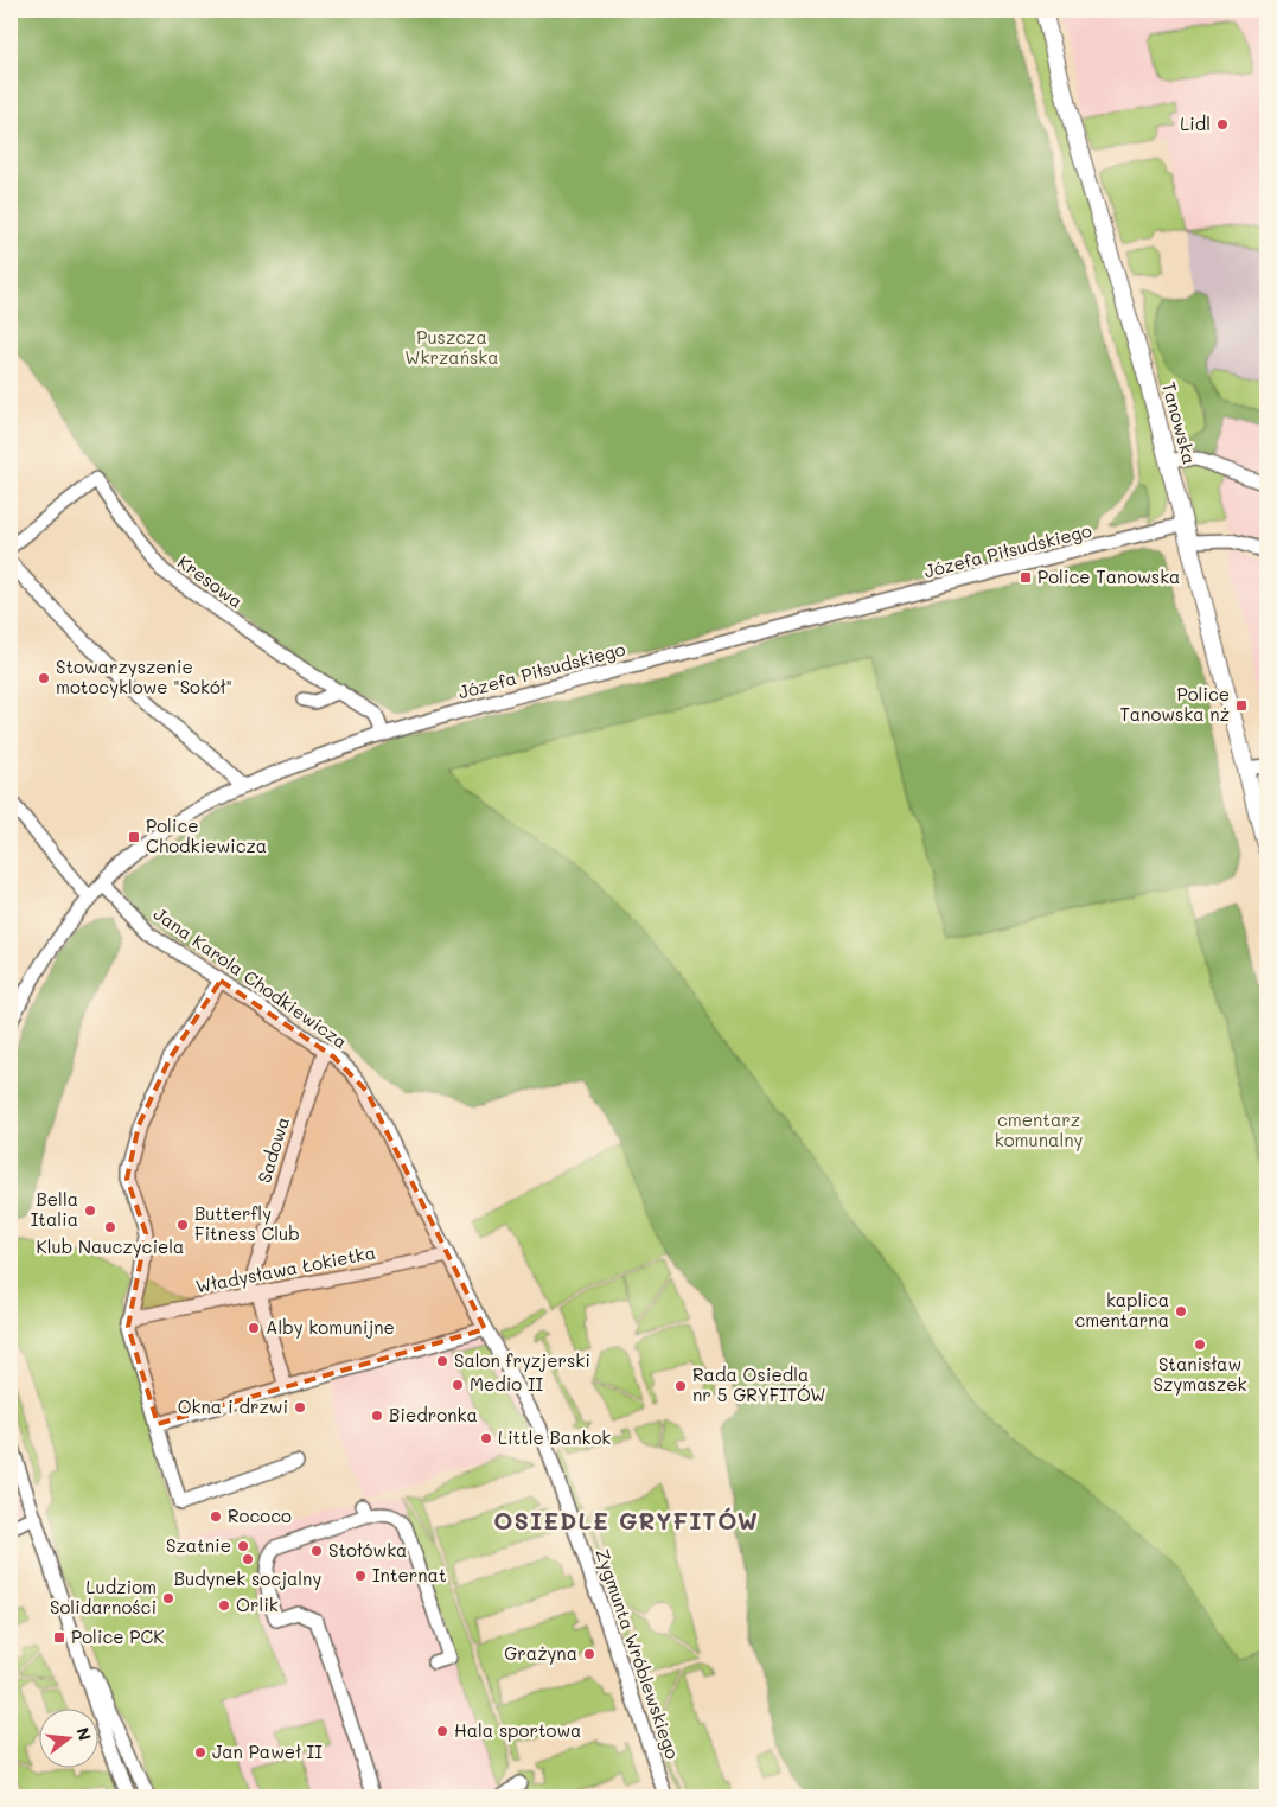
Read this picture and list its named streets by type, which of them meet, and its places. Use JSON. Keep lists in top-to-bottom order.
{
  "streets": {
    "main road": ["Tanowska"],
    "street": [
      "Józefa Piłsudskiego",
      "Kresowa",
      "Jana Karola Chodkiewicza",
      "Sadowa",
      "Władysława Łokietka",
      "Zygmunta Wróblewskiego"
    ]
  },
  "crossings": [
    ["Tanowska", "Józefa Piłsudskiego"],
    ["Józefa Piłsudskiego", "Kresowa"],
    ["Józefa Piłsudskiego", "Jana Karola Chodkiewicza"],
    ["Jana Karola Chodkiewicza", "Sadowa"],
    ["Jana Karola Chodkiewicza", "Władysława Łokietka"],
    ["Jana Karola Chodkiewicza", "Zygmunta Wróblewskiego"],
    ["Sadowa", "Władysława Łokietka"]
  ],
  "districts": ["OSIEDLE GRYFITÓW"],
  "parks": ["Puszcza Wkrzańska", "cmentarz komunalny"],
  "places": {
    "other": [
      "Lidl",
      "Stowarzyszenie motocyklowe \"Sokół\"",
      "Bella Italia",
      "Butterfly Fitness Club",
      "Klub Nauczyciela",
      "kaplica cmentarna",
      "Alby komunijne",
      "Stanisław Szymaszek",
      "Salon fryzjerski",
      "Medio II",
      "Rada Osiedla nr 5 GRYFITÓW",
      "Okna i drzwi",
      "Biedronka",
      "Little Bankok",
      "Rococo",
      "Szatnie",
      "Stołówka",
      "Budynek socjalny",
      "Internat",
      "Ludziom Solidarności",
      "Orlik",
      "Grażyna",
      "Hala sportowa",
      "Jan Paweł II"
    ],
    "transit": [
      "Police Tanowska",
      "Police Tanowska nż",
      "Police Chodkiewicza",
      "Police PCK"
    ]
  },
  "north": "right"
}
